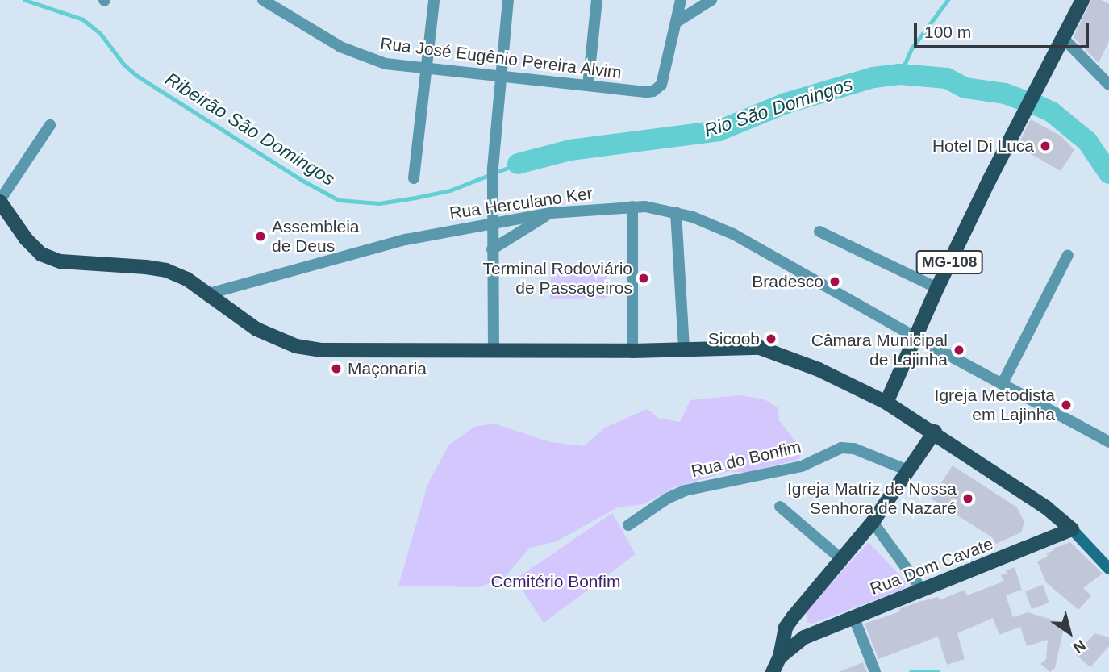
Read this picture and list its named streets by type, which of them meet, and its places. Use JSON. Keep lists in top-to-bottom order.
{
  "streets": {
    "main road": ["MG-108", "Rua Dom Cavate"],
    "street": ["Rua José Eugênio Pereira Alvim", "Rua Herculano Ker", "Rua do Bonfim"]
  },
  "crossings": [
    ["Rua Herculano Ker", "MG-108"]
  ],
  "water": ["Rio São Domingos", "Ribeirão São Domingos"],
  "parks": ["Cemitério Bonfim"],
  "places": [
    "Hotel Di Luca",
    "Assembleia de Deus",
    "Terminal Rodoviário de Passageiros",
    "Bradesco",
    "Sicoob",
    "Câmara Municipal de Lajinha",
    "Maçonaria",
    "Igreja Metodista em Lajinha",
    "Igreja Matriz de Nossa Senhora de Nazaré"
  ],
  "scale_bar": "100 m",
  "north": "bottom right"
}
